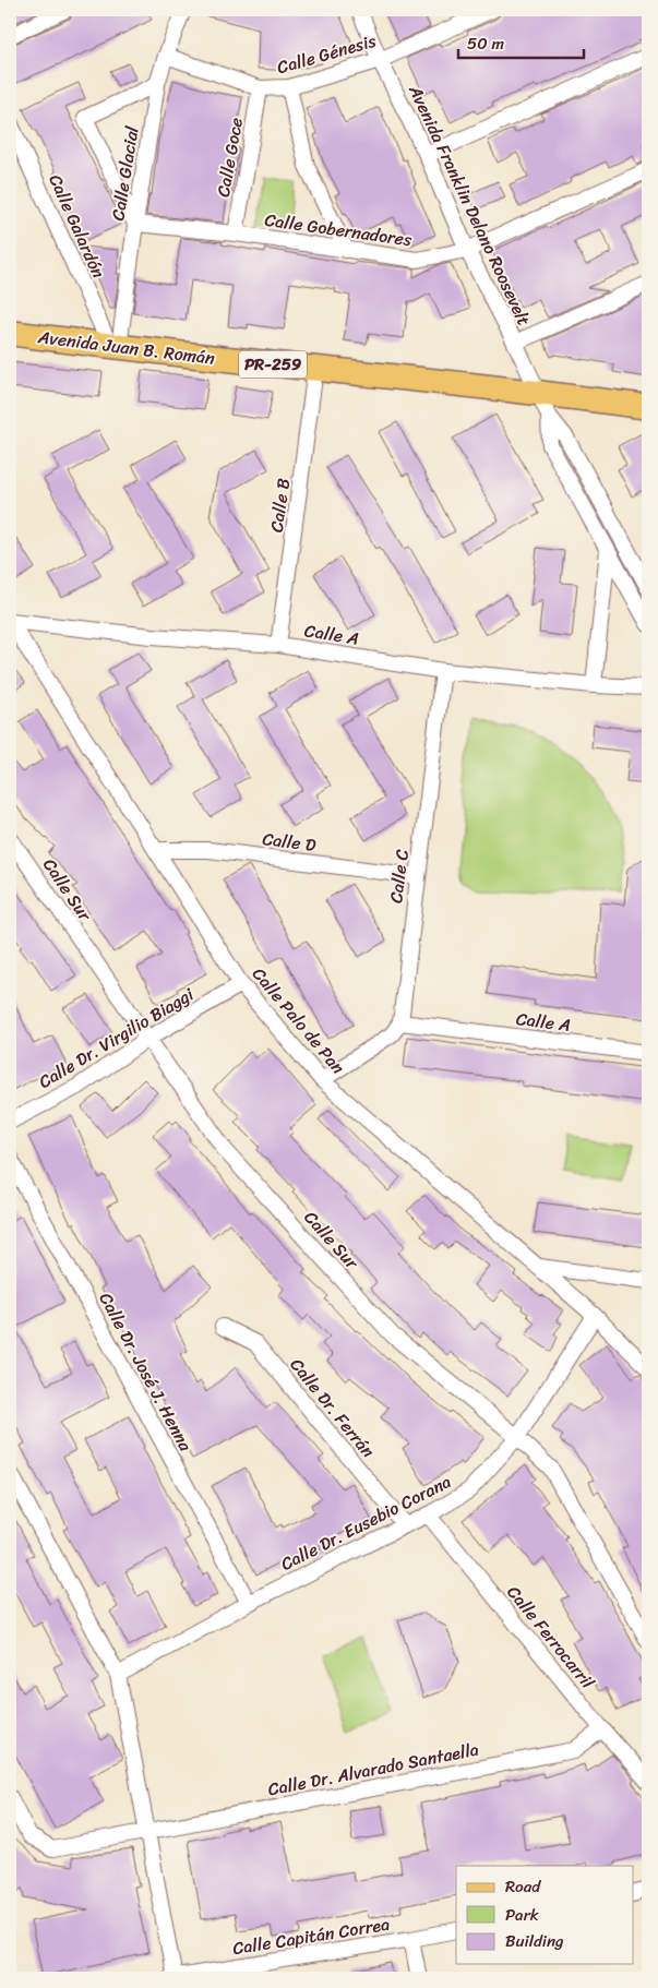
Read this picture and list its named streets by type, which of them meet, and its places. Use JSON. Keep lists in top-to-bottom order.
{
  "streets": {
    "main road": ["Avenida Juan B. Román", "PR-259"],
    "street": [
      "Calle Génesis",
      "Calle Goce",
      "Calle Glacial",
      "Avenida Franklin Delano Roosevelt",
      "Calle Galardón",
      "Calle Gobernadores",
      "Calle B",
      "Calle A",
      "Calle D",
      "Calle C",
      "Calle Sur",
      "Calle Palo de Pan",
      "Calle Dr. Virgilio Biaggi",
      "Calle Dr. José J. Henna",
      "Calle Dr. Ferrán",
      "Calle Dr. Eusebio Corana",
      "Calle Ferrocarril",
      "Calle Dr. Alvarado Santaella",
      "Calle Capitán Correa"
    ]
  },
  "crossings": [
    ["Calle Génesis", "Calle Goce"],
    ["Calle Génesis", "Calle Glacial"],
    ["Calle Génesis", "Avenida Franklin Delano Roosevelt"],
    ["Calle Goce", "Calle Gobernadores"],
    ["Calle Glacial", "Calle Galardón"],
    ["Calle Glacial", "Calle Gobernadores"],
    ["Calle Glacial", "Avenida Juan B. Román"],
    ["Avenida Franklin Delano Roosevelt", "Calle Gobernadores"],
    ["Avenida Franklin Delano Roosevelt", "Avenida Juan B. Román"],
    ["Avenida Franklin Delano Roosevelt", "PR-259"],
    ["Calle Galardón", "Avenida Juan B. Román"],
    ["Avenida Juan B. Román", "PR-259"],
    ["Avenida Juan B. Román", "Calle B"],
    ["Calle B", "Calle A"],
    ["Calle A", "Calle C"],
    ["Calle A", "Calle Palo de Pan"],
    ["Calle D", "Calle C"],
    ["Calle D", "Calle Palo de Pan"],
    ["Calle Sur", "Calle Dr. Virgilio Biaggi"],
    ["Calle Sur", "Calle Dr. Eusebio Corana"],
    ["Calle Palo de Pan", "Calle Dr. Virgilio Biaggi"],
    ["Calle Palo de Pan", "Calle Dr. Eusebio Corana"],
    ["Calle Dr. José J. Henna", "Calle Dr. Eusebio Corana"],
    ["Calle Dr. Ferrán", "Calle Dr. Eusebio Corana"],
    ["Calle Dr. Eusebio Corana", "Calle Ferrocarril"],
    ["Calle Ferrocarril", "Calle Dr. Alvarado Santaella"]
  ],
  "legend": ["Road", "Park", "Building"],
  "scale_bar": "50 m"
}
